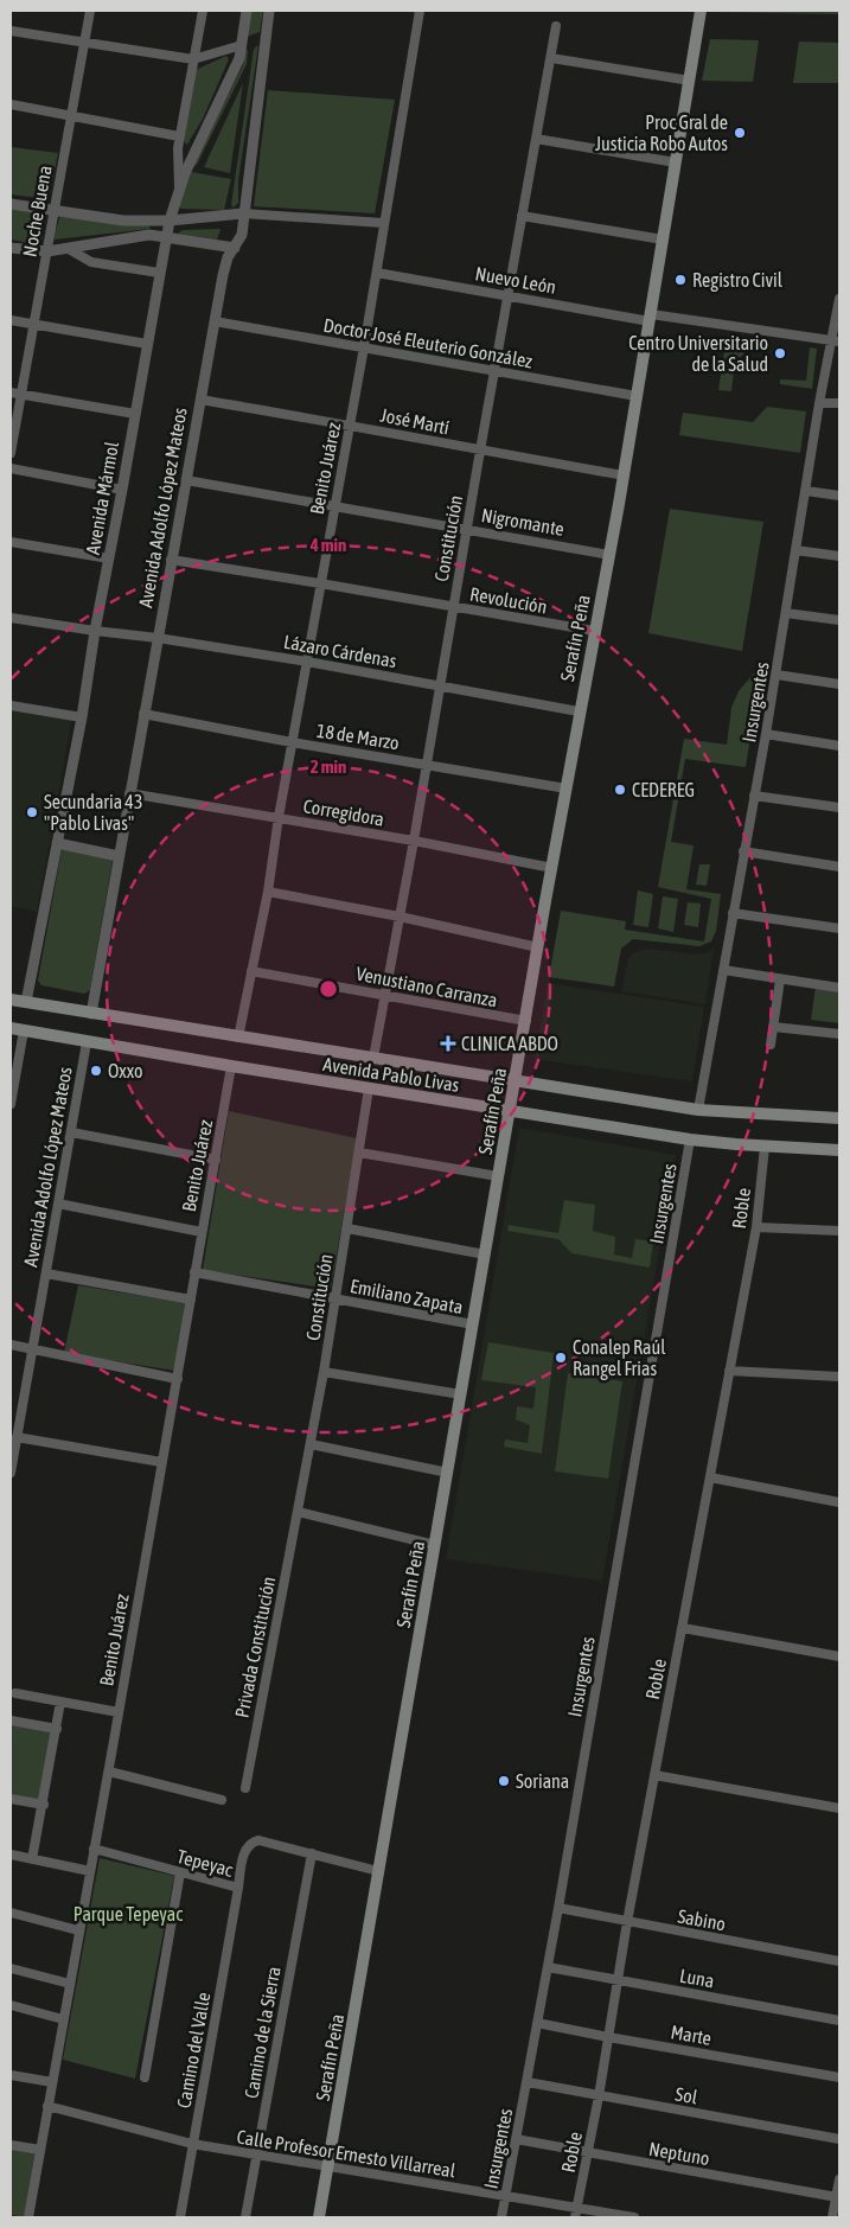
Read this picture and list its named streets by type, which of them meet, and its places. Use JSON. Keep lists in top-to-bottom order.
{
  "streets": {
    "main road": ["Serafín Peña", "Avenida Pablo Livas"],
    "street": [
      "Noche Buena",
      "Nuevo León",
      "Doctor José Eleuterio González",
      "José Martí",
      "Benito Juárez",
      "Avenida Mármol",
      "Avenida Adolfo López Mateos",
      "Nigromante",
      "Constitución",
      "Revolución",
      "Lázaro Cárdenas",
      "Insurgentes",
      "18 de Marzo",
      "Corregidora",
      "Venustiano Carranza",
      "Roble",
      "Emiliano Zapata",
      "Privada Constitución",
      "Tepeyac",
      "Sabino",
      "Luna",
      "Camino de la Sierra",
      "Marte",
      "Camino del Valle",
      "Sol",
      "Calle Profesor Ernesto Villarreal",
      "Neptuno"
    ]
  },
  "crossings": [
    ["Nuevo León", "Benito Juárez"],
    ["Nuevo León", "Constitución"],
    ["Nuevo León", "Serafín Peña"],
    ["Nuevo León", "Insurgentes"],
    ["Doctor José Eleuterio González", "Benito Juárez"],
    ["Doctor José Eleuterio González", "Avenida Adolfo López Mateos"],
    ["Doctor José Eleuterio González", "Constitución"],
    ["Doctor José Eleuterio González", "Serafín Peña"],
    ["José Martí", "Benito Juárez"],
    ["José Martí", "Avenida Adolfo López Mateos"],
    ["José Martí", "Constitución"],
    ["José Martí", "Serafín Peña"],
    ["Benito Juárez", "Nigromante"],
    ["Benito Juárez", "Revolución"],
    ["Benito Juárez", "Lázaro Cárdenas"],
    ["Benito Juárez", "18 de Marzo"],
    ["Benito Juárez", "Corregidora"],
    ["Benito Juárez", "Venustiano Carranza"],
    ["Benito Juárez", "Avenida Pablo Livas"],
    ["Benito Juárez", "Emiliano Zapata"],
    ["Benito Juárez", "Tepeyac"],
    ["Benito Juárez", "Calle Profesor Ernesto Villarreal"],
    ["Avenida Mármol", "Lázaro Cárdenas"],
    ["Avenida Mármol", "Avenida Pablo Livas"],
    ["Avenida Adolfo López Mateos", "Nigromante"],
    ["Avenida Adolfo López Mateos", "Revolución"],
    ["Avenida Adolfo López Mateos", "Lázaro Cárdenas"],
    ["Avenida Adolfo López Mateos", "18 de Marzo"],
    ["Avenida Adolfo López Mateos", "Corregidora"],
    ["Avenida Adolfo López Mateos", "Avenida Pablo Livas"],
    ["Nigromante", "Constitución"],
    ["Nigromante", "Serafín Peña"],
    ["Constitución", "Revolución"],
    ["Constitución", "Lázaro Cárdenas"],
    ["Constitución", "18 de Marzo"],
    ["Constitución", "Corregidora"],
    ["Constitución", "Venustiano Carranza"],
    ["Constitución", "Avenida Pablo Livas"],
    ["Constitución", "Emiliano Zapata"],
    ["Constitución", "Privada Constitución"],
    ["Revolución", "Serafín Peña"],
    ["Serafín Peña", "Lázaro Cárdenas"],
    ["Serafín Peña", "18 de Marzo"],
    ["Serafín Peña", "Corregidora"],
    ["Serafín Peña", "Venustiano Carranza"],
    ["Serafín Peña", "Avenida Pablo Livas"],
    ["Serafín Peña", "Emiliano Zapata"],
    ["Serafín Peña", "Tepeyac"],
    ["Serafín Peña", "Calle Profesor Ernesto Villarreal"],
    ["Insurgentes", "Avenida Pablo Livas"],
    ["Insurgentes", "Sabino"],
    ["Insurgentes", "Luna"],
    ["Insurgentes", "Marte"],
    ["Insurgentes", "Sol"],
    ["Insurgentes", "Calle Profesor Ernesto Villarreal"],
    ["Insurgentes", "Neptuno"],
    ["Avenida Pablo Livas", "Roble"],
    ["Roble", "Sabino"],
    ["Roble", "Luna"],
    ["Roble", "Marte"],
    ["Roble", "Sol"],
    ["Roble", "Calle Profesor Ernesto Villarreal"],
    ["Roble", "Neptuno"],
    ["Tepeyac", "Camino de la Sierra"],
    ["Tepeyac", "Camino del Valle"],
    ["Camino de la Sierra", "Calle Profesor Ernesto Villarreal"],
    ["Camino del Valle", "Calle Profesor Ernesto Villarreal"]
  ],
  "parks": ["Parque Tepeyac"],
  "places": {
    "other": [
      "Proc Gral de Justicia Robo Autos",
      "Registro Civil",
      "Centro Universitario de la Salud",
      "CEDEREG",
      "Secundaria 43 \"Pablo Livas\"",
      "Oxxo",
      "Conalep Raúl Rangel Frias",
      "Soriana"
    ],
    "health": ["CLINICA ABDO"]
  },
  "rings": ["4 min", "2 min"]
}
